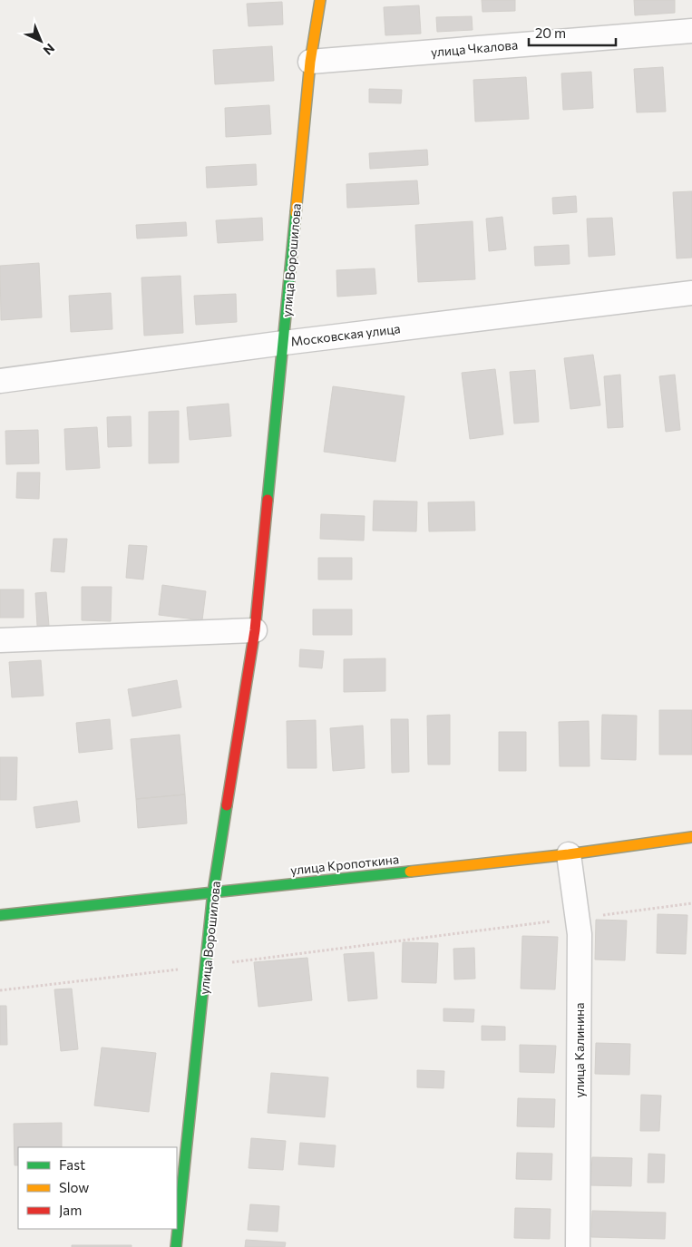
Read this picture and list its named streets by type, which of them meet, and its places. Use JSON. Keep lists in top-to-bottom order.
{
  "streets": {
    "street": [
      "улица Чкалова",
      "улица Ворошилова",
      "Московская улица",
      "улица Кропоткина",
      "улица Калинина"
    ]
  },
  "crossings": [
    ["улица Чкалова", "улица Ворошилова"],
    ["улица Ворошилова", "Московская улица"],
    ["улица Ворошилова", "улица Кропоткина"],
    ["улица Кропоткина", "улица Калинина"]
  ],
  "legend": ["Fast", "Slow", "Jam"],
  "scale_bar": "20 m",
  "north": "bottom right"
}
